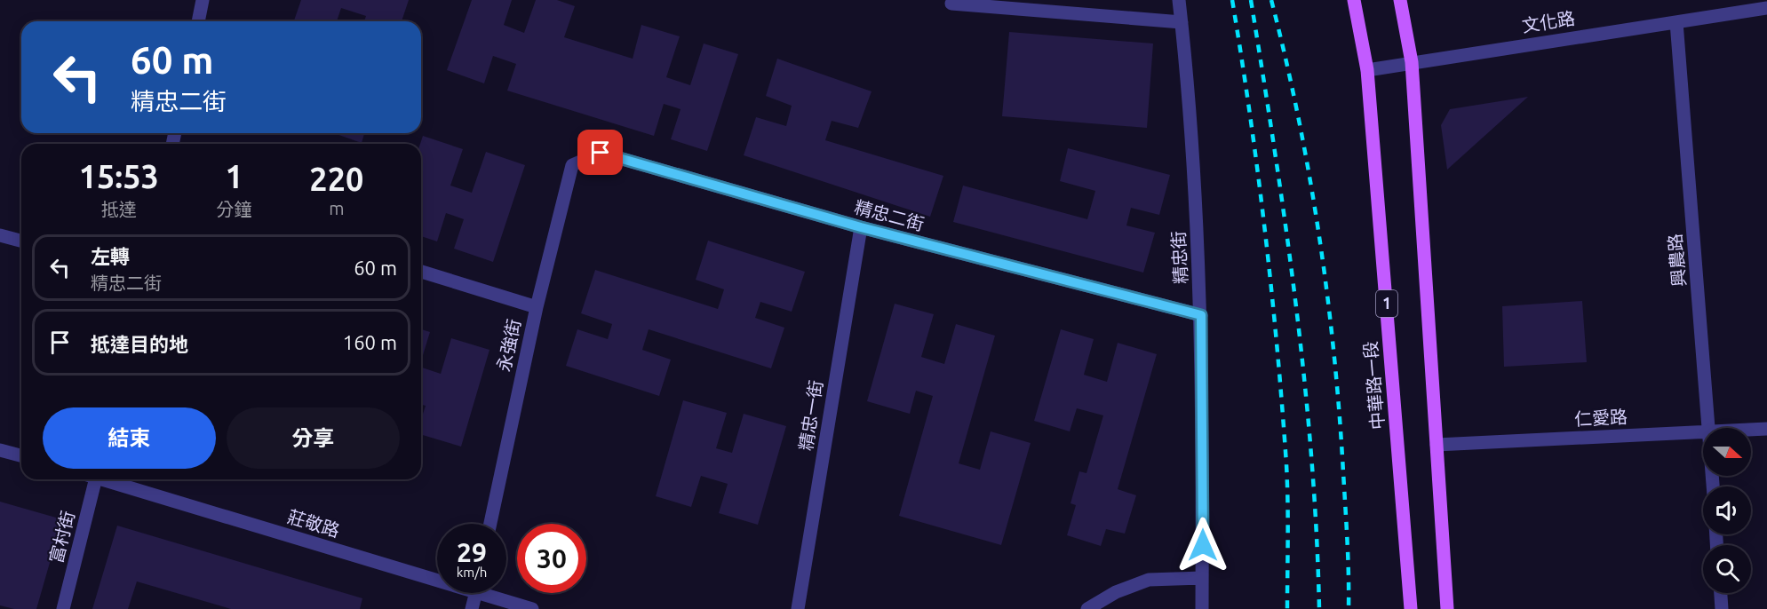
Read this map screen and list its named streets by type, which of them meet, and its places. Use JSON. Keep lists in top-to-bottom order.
{
  "streets": {
    "main road": ["1", "中華路一段"],
    "street": [
      "文化路",
      "精忠二街",
      "精忠街",
      "興農路",
      "永強街",
      "精忠一街",
      "仁愛路",
      "莊敬路",
      "富村街"
    ]
  },
  "crossings": [
    ["文化路", "興農路"],
    ["文化路", "中華路一段"],
    ["精忠二街", "精忠街"],
    ["精忠二街", "永強街"],
    ["精忠二街", "精忠一街"]
  ],
  "north": "right",
  "page": {
    "turn": ["60 m", "精忠二街"],
    "eta": [
      "15:53",
      "抵達",
      "1",
      "分鐘",
      "220",
      "m"
    ],
    "list": [
      {
        "name": "左轉",
        "note": "精忠二街",
        "value": "60 m"
      },
      {
        "name": "抵達目的地",
        "value": "160 m"
      }
    ],
    "buttons": ["結束", "分享"],
    "speed": "29 km/h",
    "limit": "30"
  }
}
